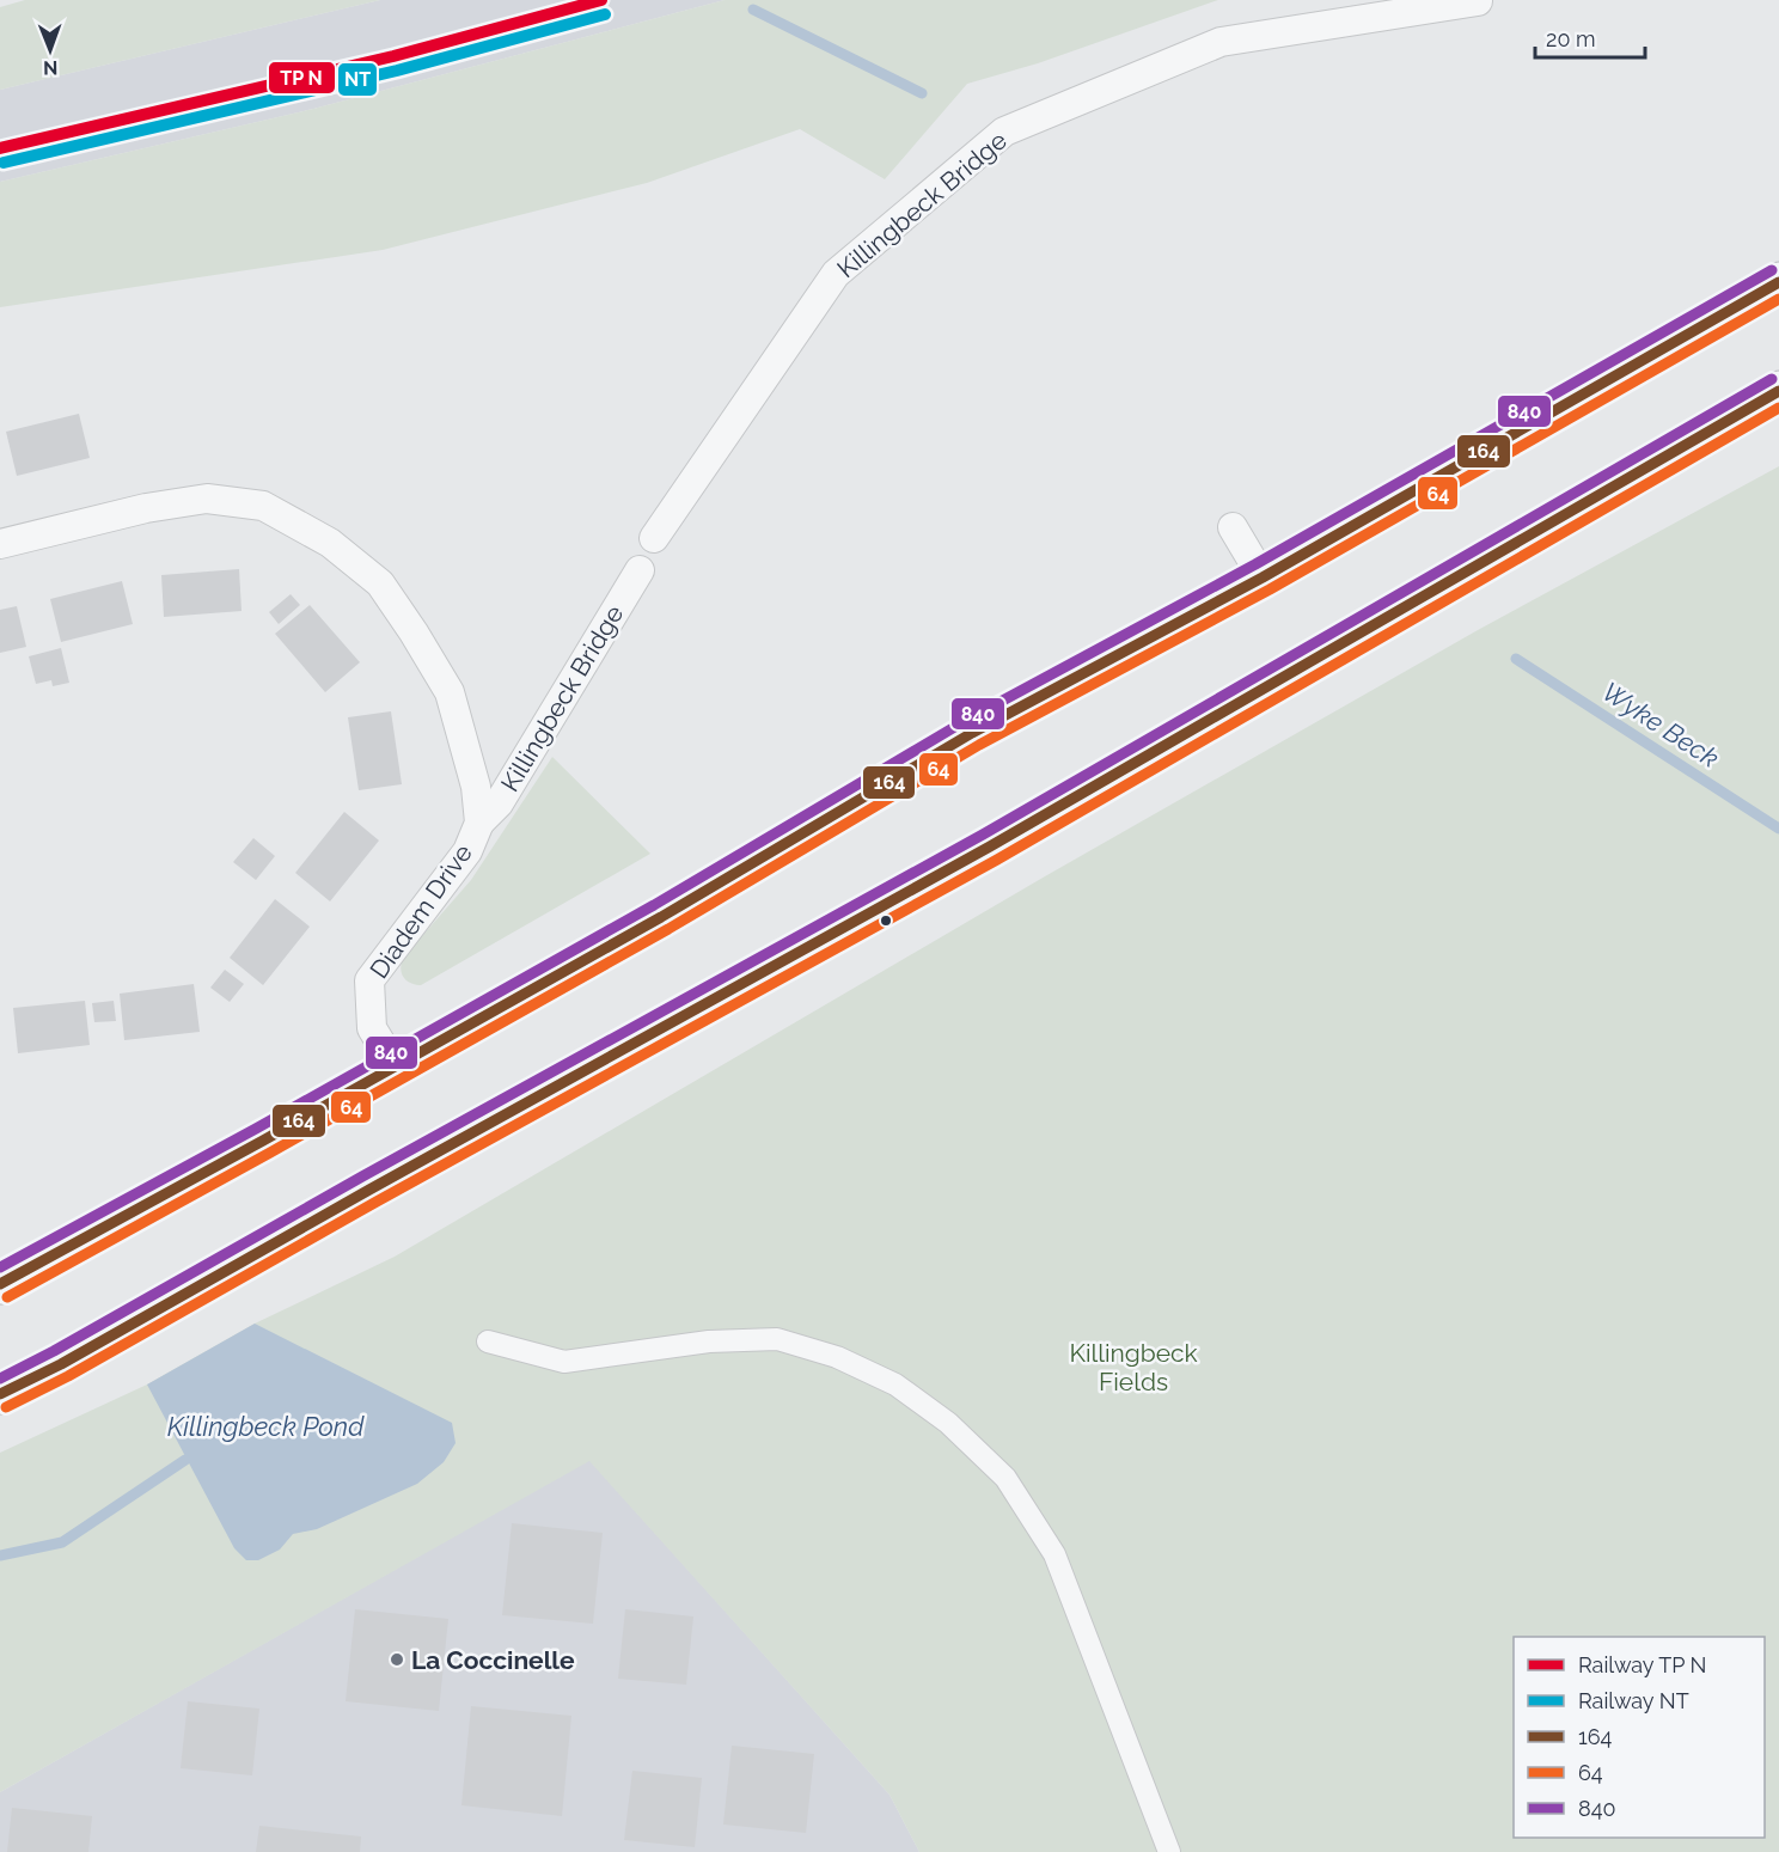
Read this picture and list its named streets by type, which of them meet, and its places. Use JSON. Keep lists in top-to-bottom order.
{
  "streets": {
    "street": ["Killingbeck Bridge", "Diadem Drive"]
  },
  "crossings": [
    ["Killingbeck Bridge", "Diadem Drive"]
  ],
  "water": ["Wyke Beck", "Killingbeck Pond"],
  "parks": ["Killingbeck Fields"],
  "places": ["La Coccinelle"],
  "lines": [
    "rail line NT",
    "transit line 840",
    "transit line 164",
    "transit line 64"
  ],
  "legend": [
    "Railway TP N",
    "Railway NT",
    "164",
    "64",
    "840"
  ],
  "scale_bar": "20 m",
  "north": "bottom"
}
